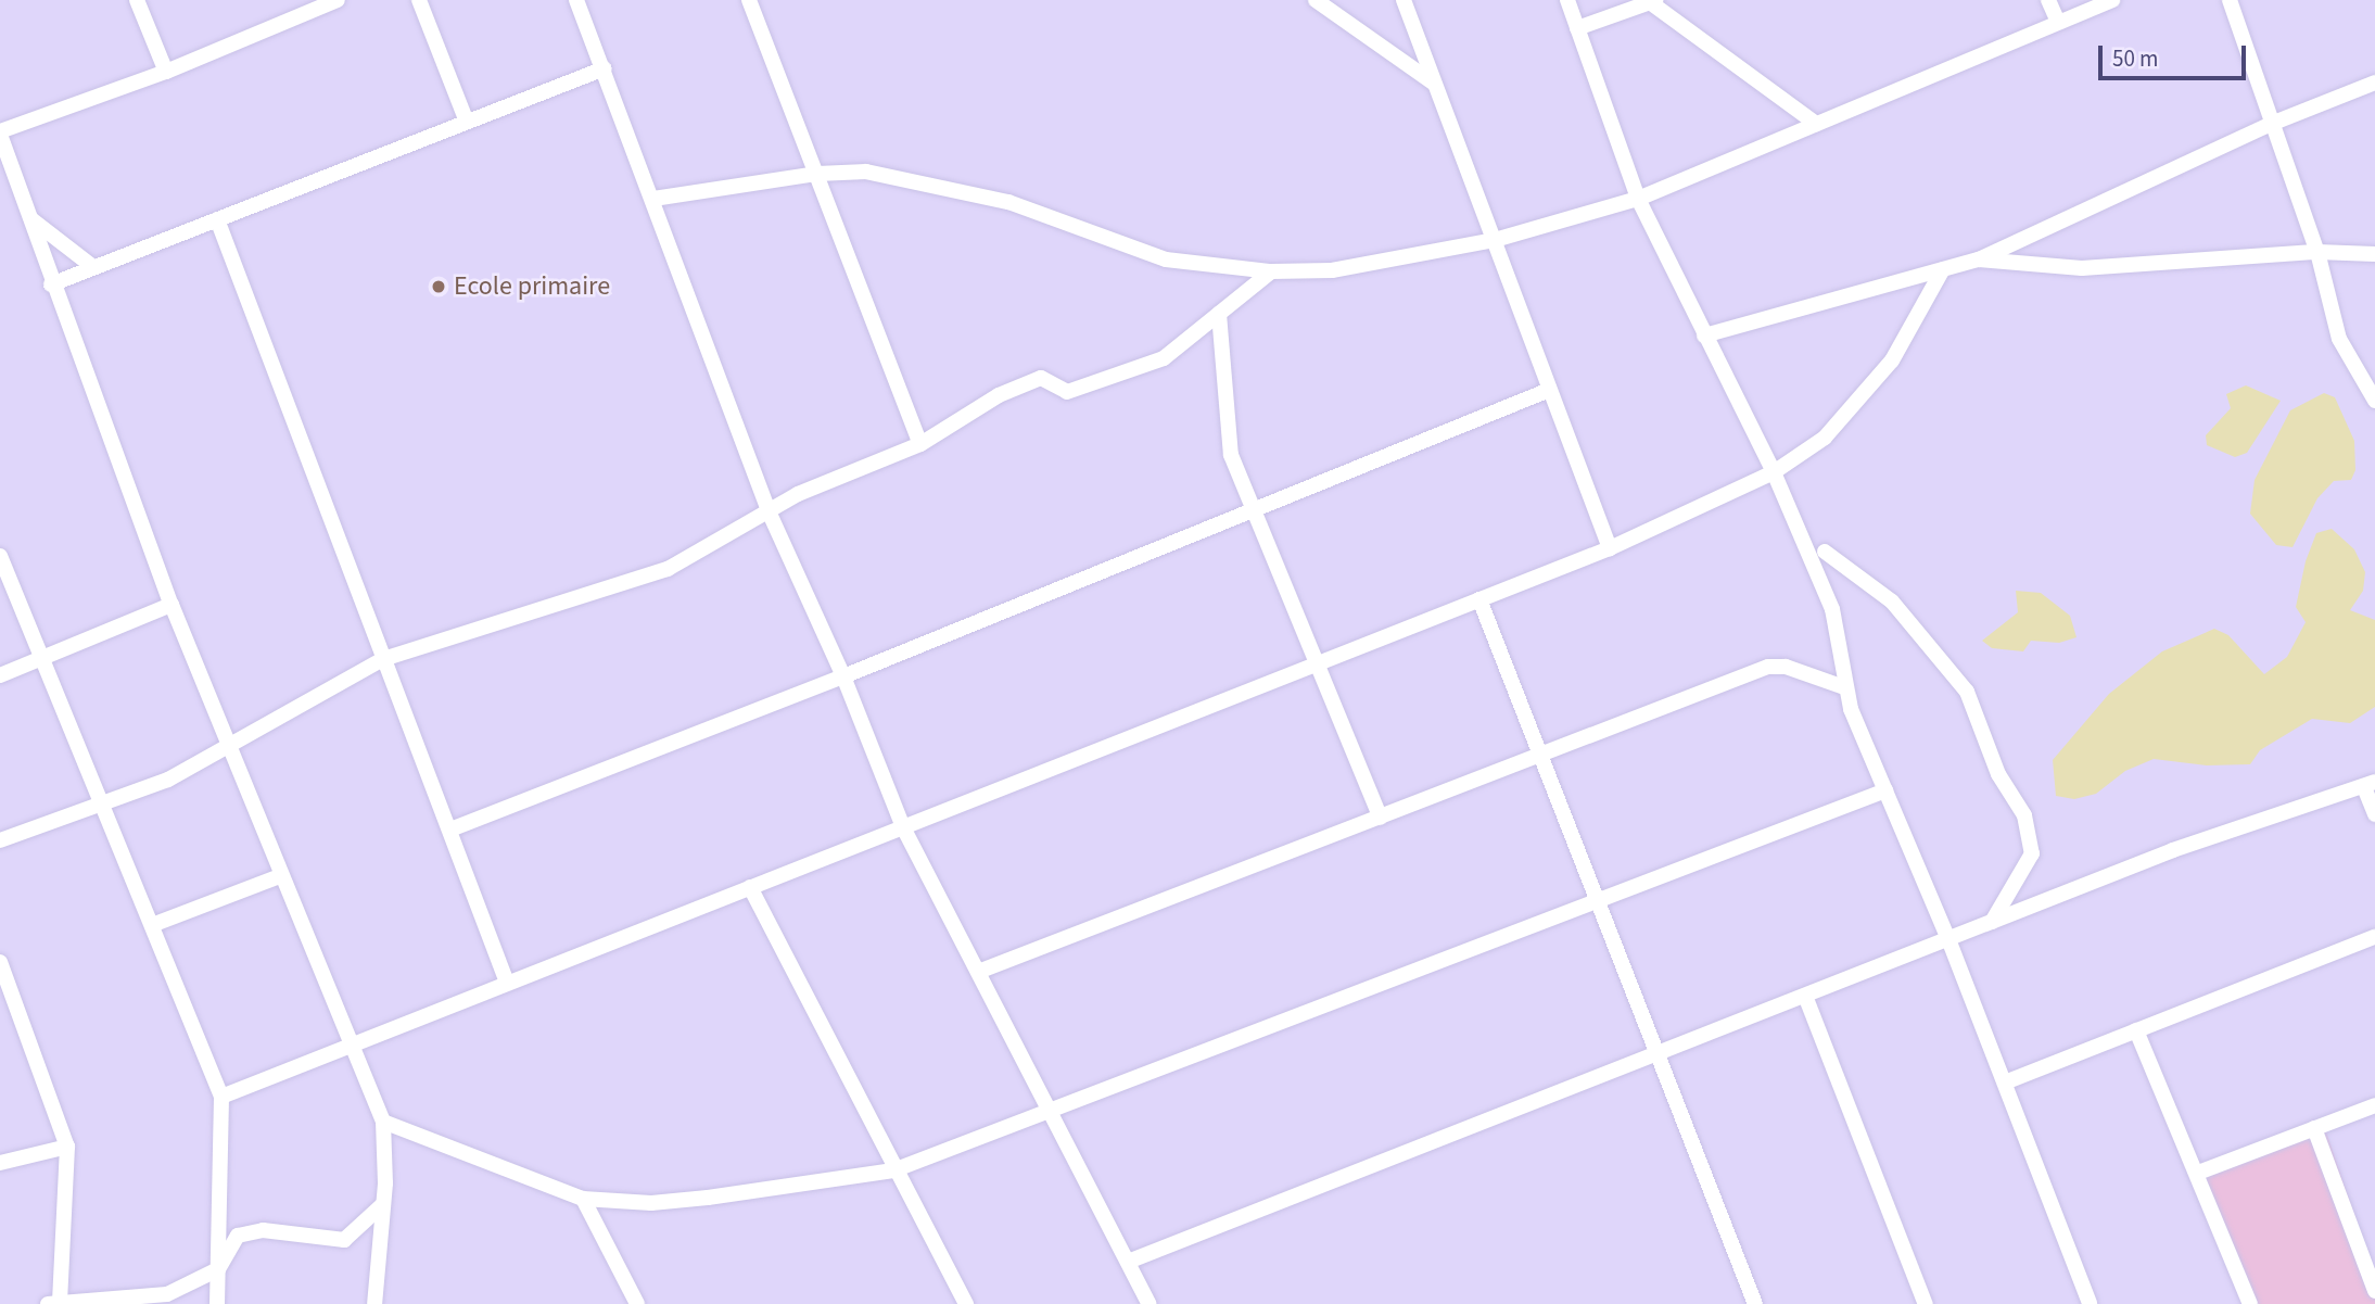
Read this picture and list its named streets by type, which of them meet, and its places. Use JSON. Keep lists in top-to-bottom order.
{
  "places": ["Ecole primaire"],
  "scale_bar": "50 m"
}
